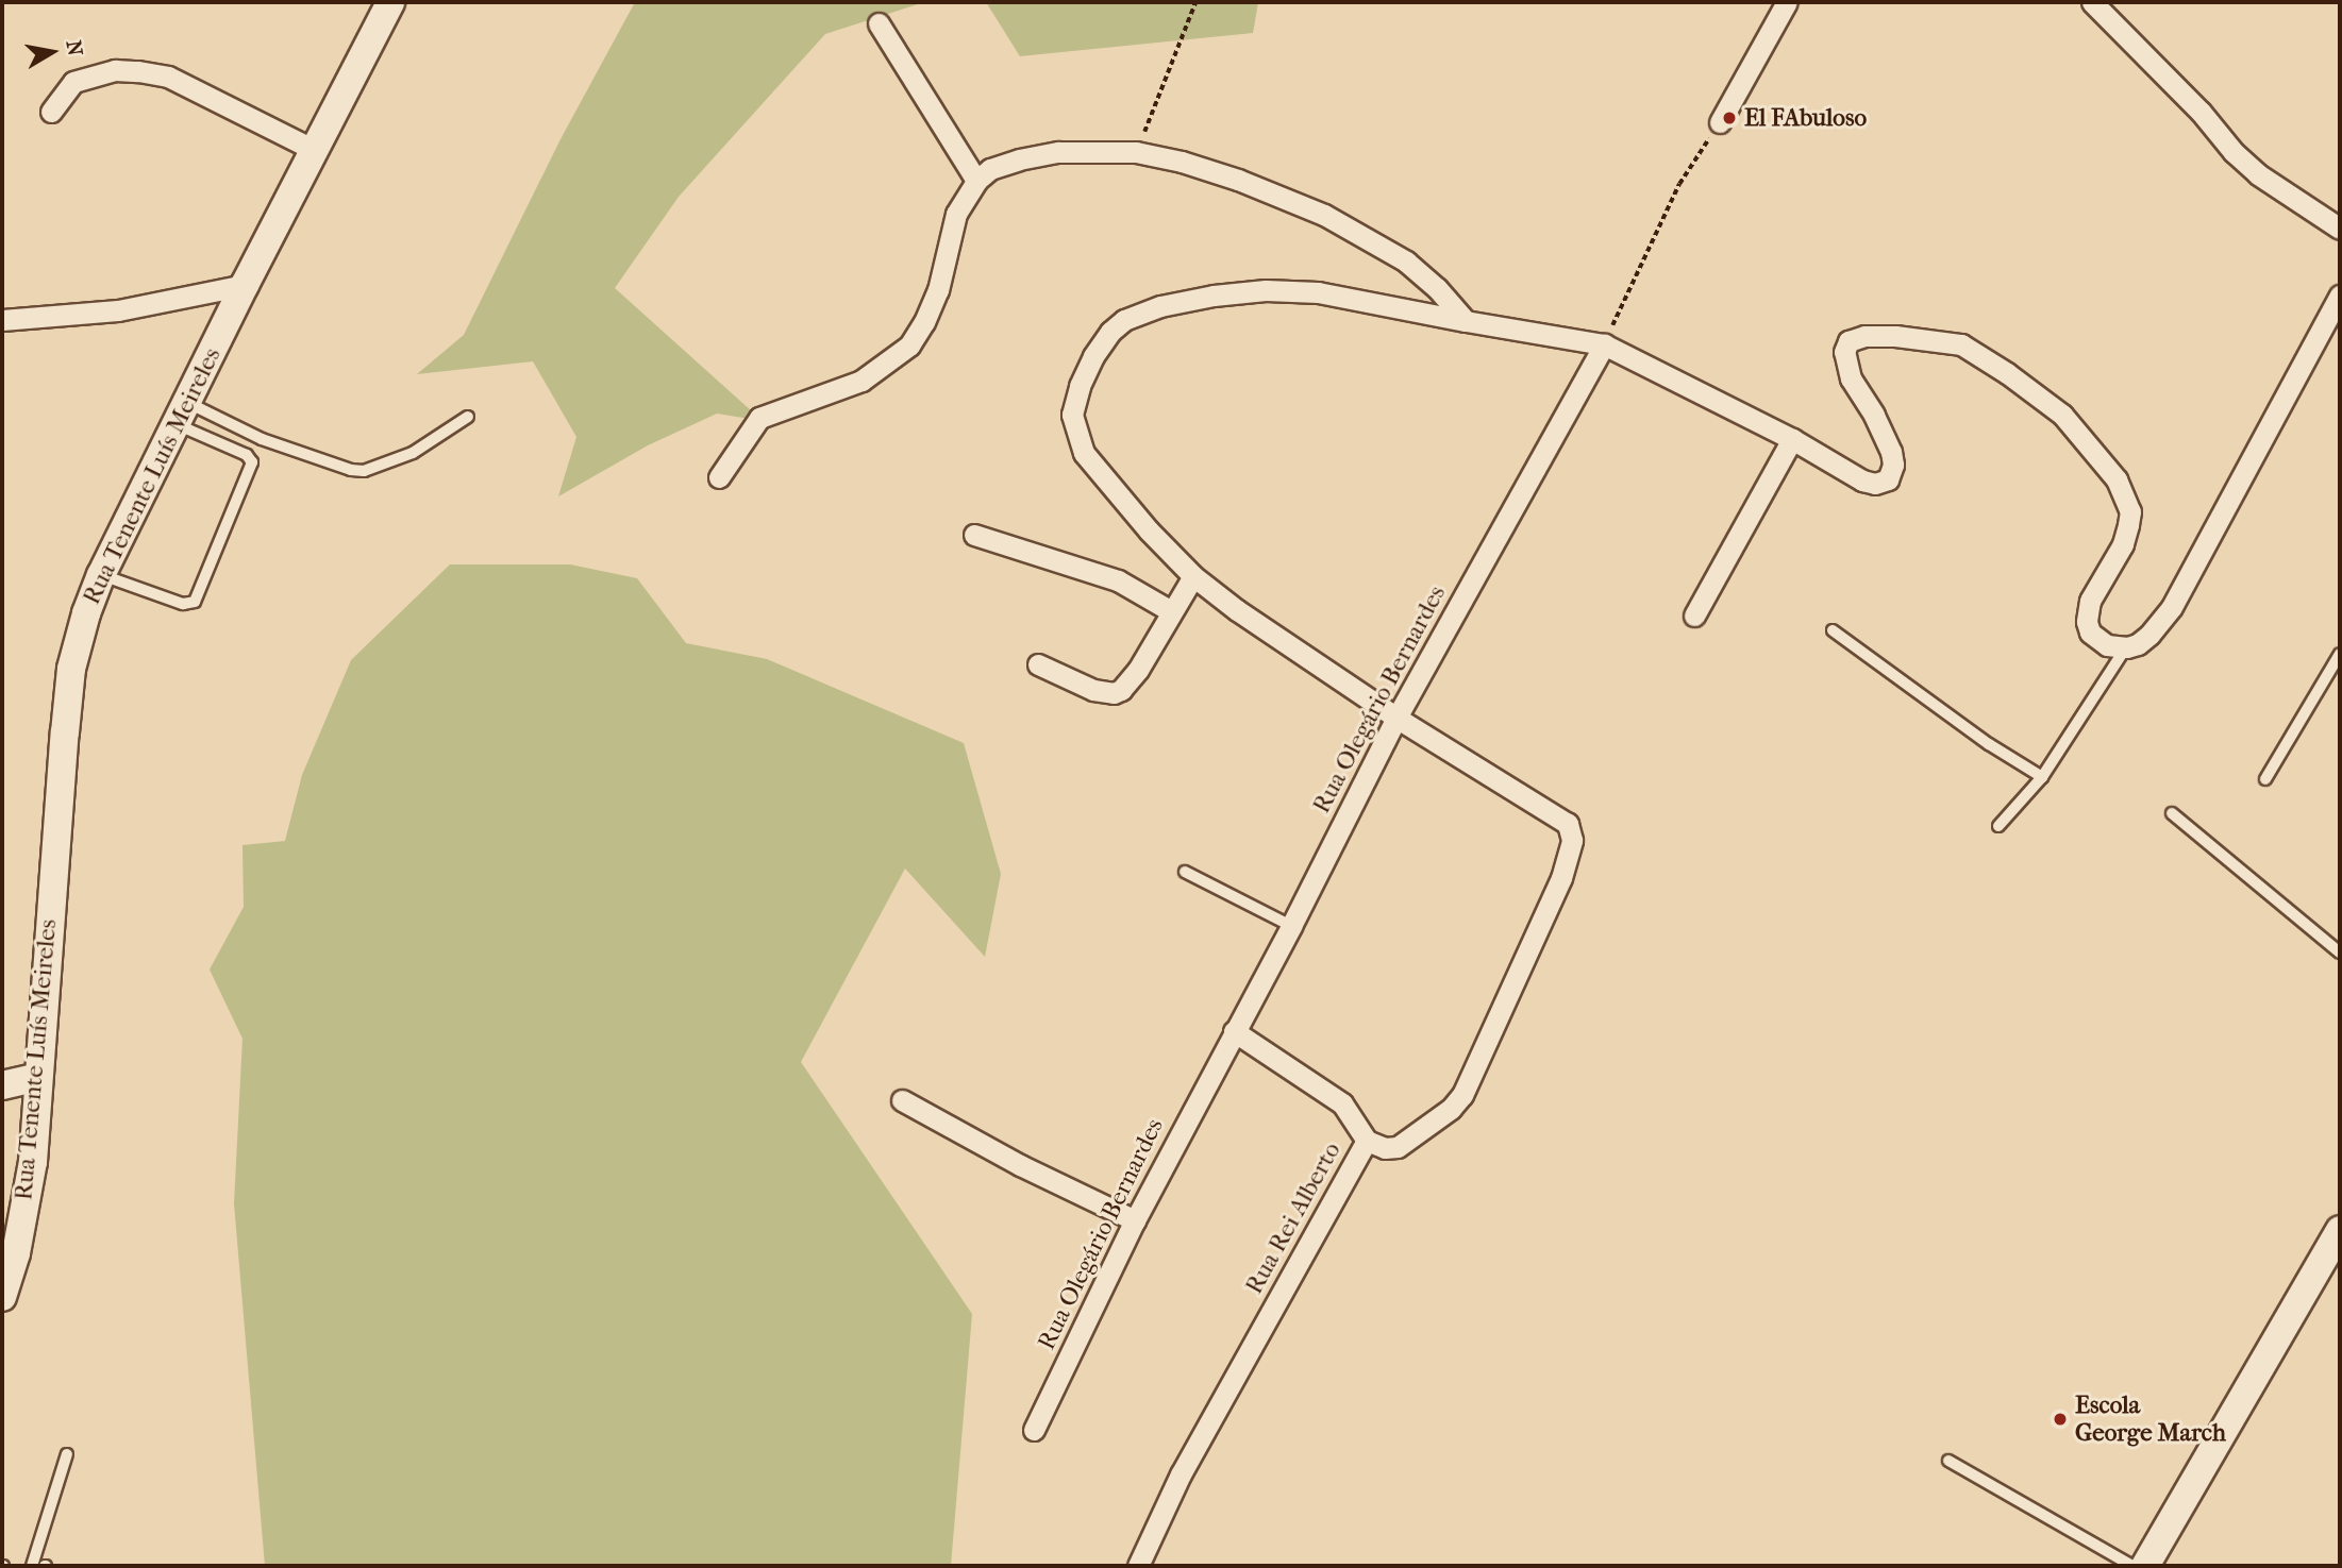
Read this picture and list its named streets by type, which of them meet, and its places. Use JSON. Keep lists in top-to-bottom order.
{
  "streets": {
    "main road": ["Rua Tenente Luís Meireles"],
    "street": ["Rua Olegário Bernardes", "Rua Rei Alberto"]
  },
  "crossings": [
    ["Rua Olegário Bernardes", "Rua Rei Alberto"]
  ],
  "places": ["El FAbuloso", "Escola George March"],
  "north": "right"
}
